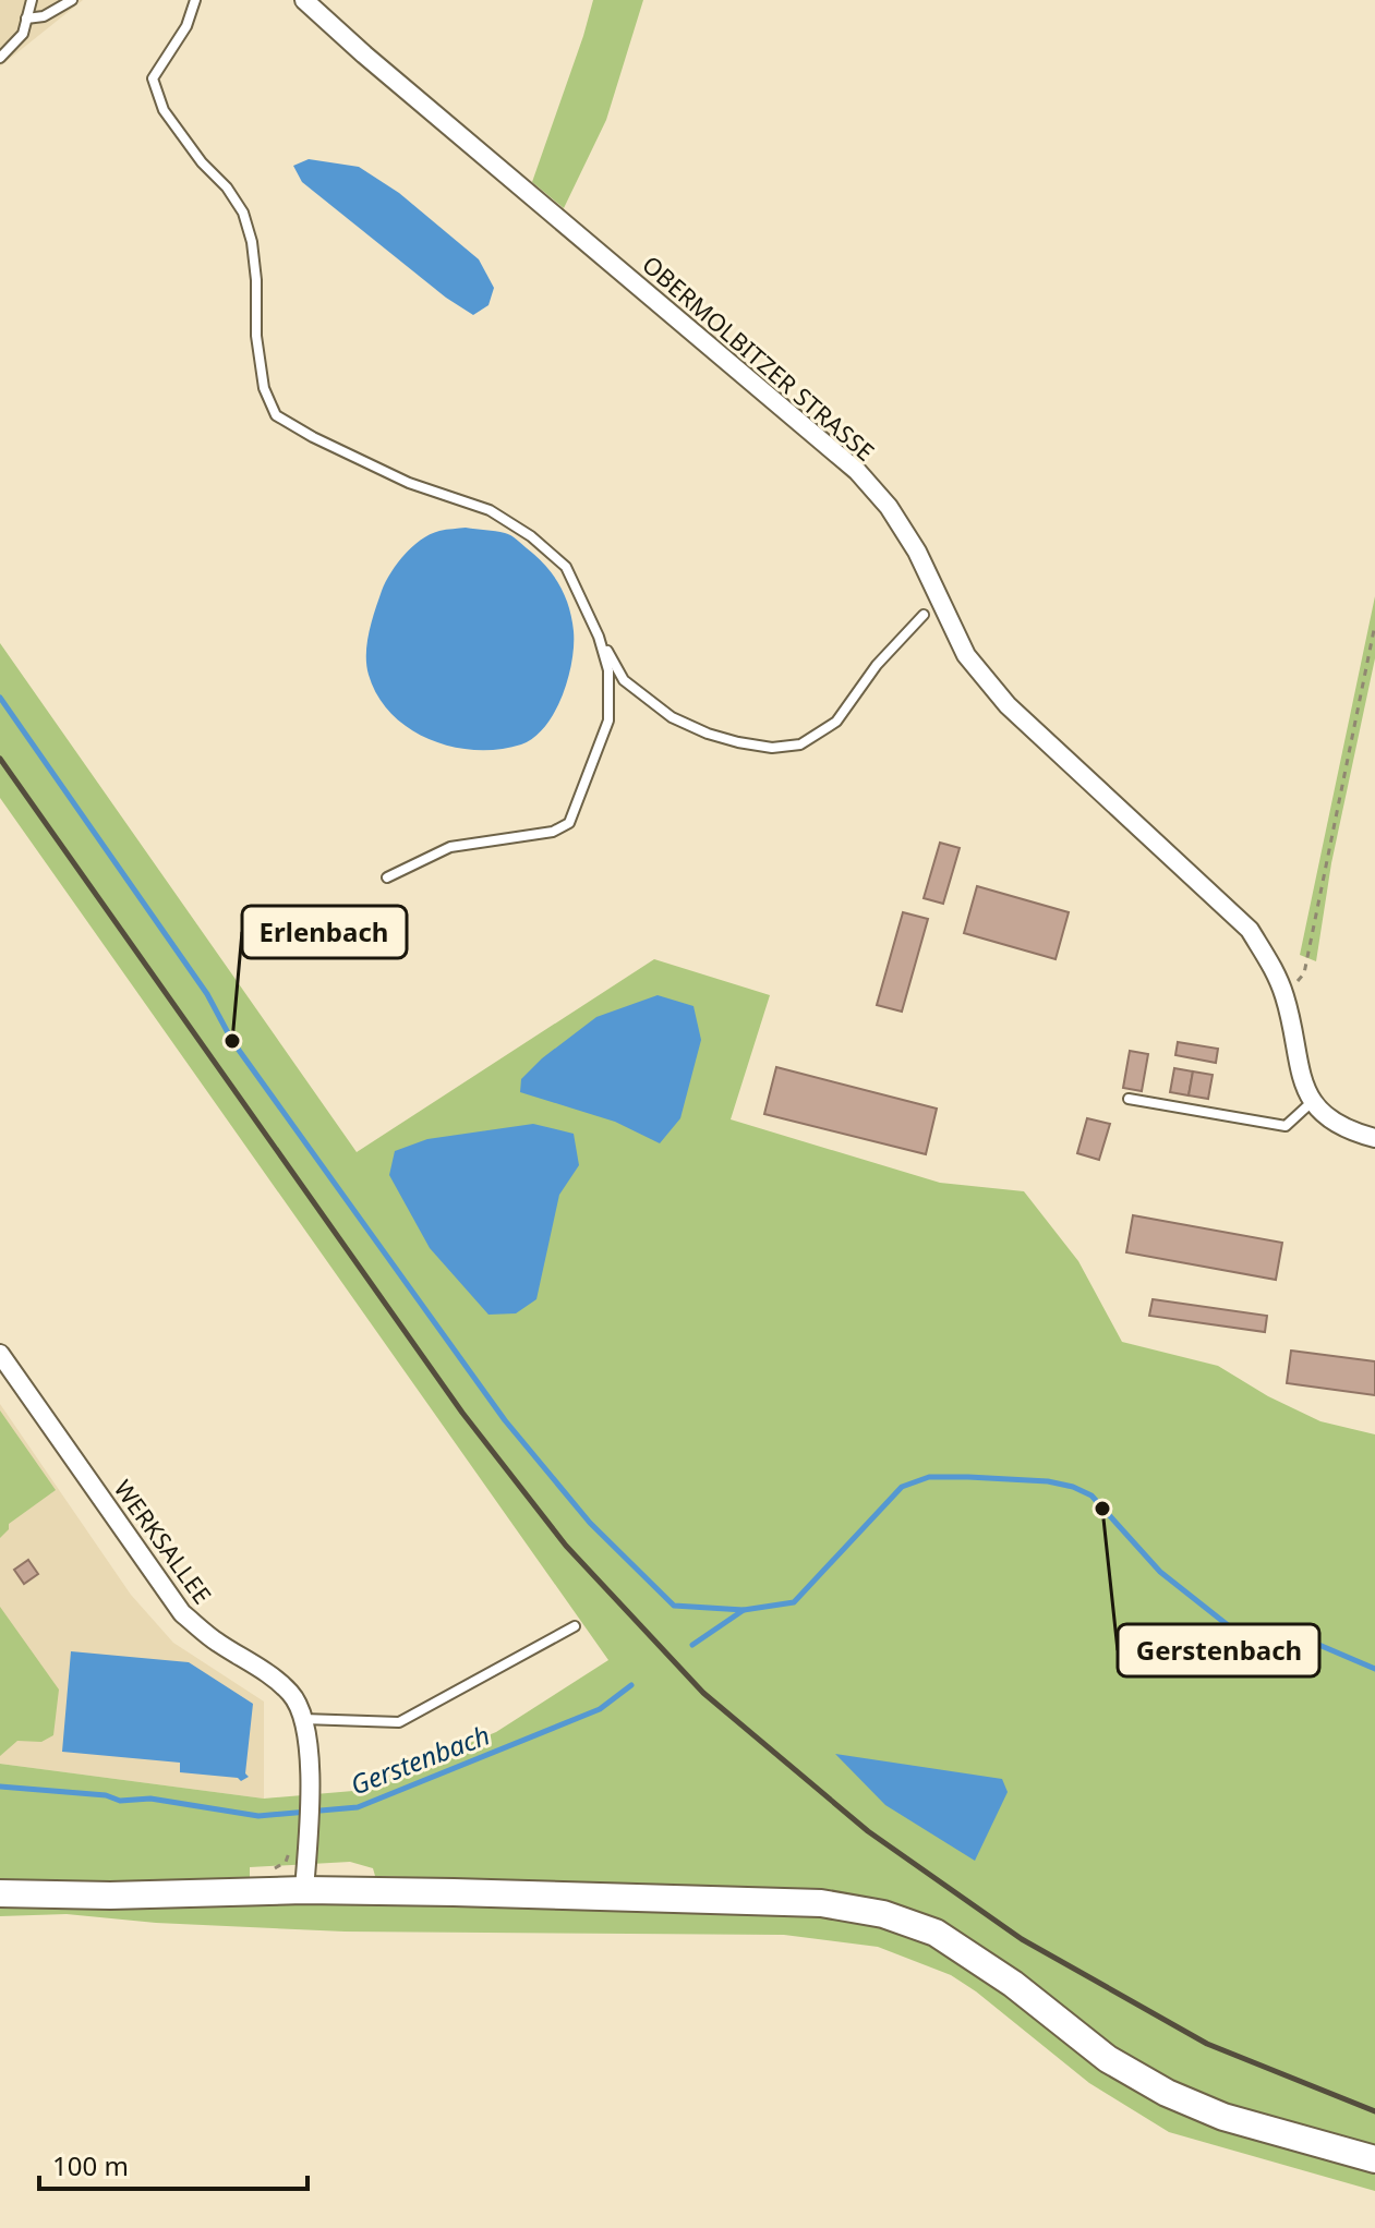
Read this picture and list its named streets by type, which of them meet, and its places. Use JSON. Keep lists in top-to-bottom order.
{
  "streets": {
    "street": ["OBERMOLBITZER STRASSE", "WERKSALLEE"]
  },
  "water": ["Gerstenbach"],
  "places": ["Erlenbach", "Gerstenbach"],
  "scale_bar": "100 m"
}
